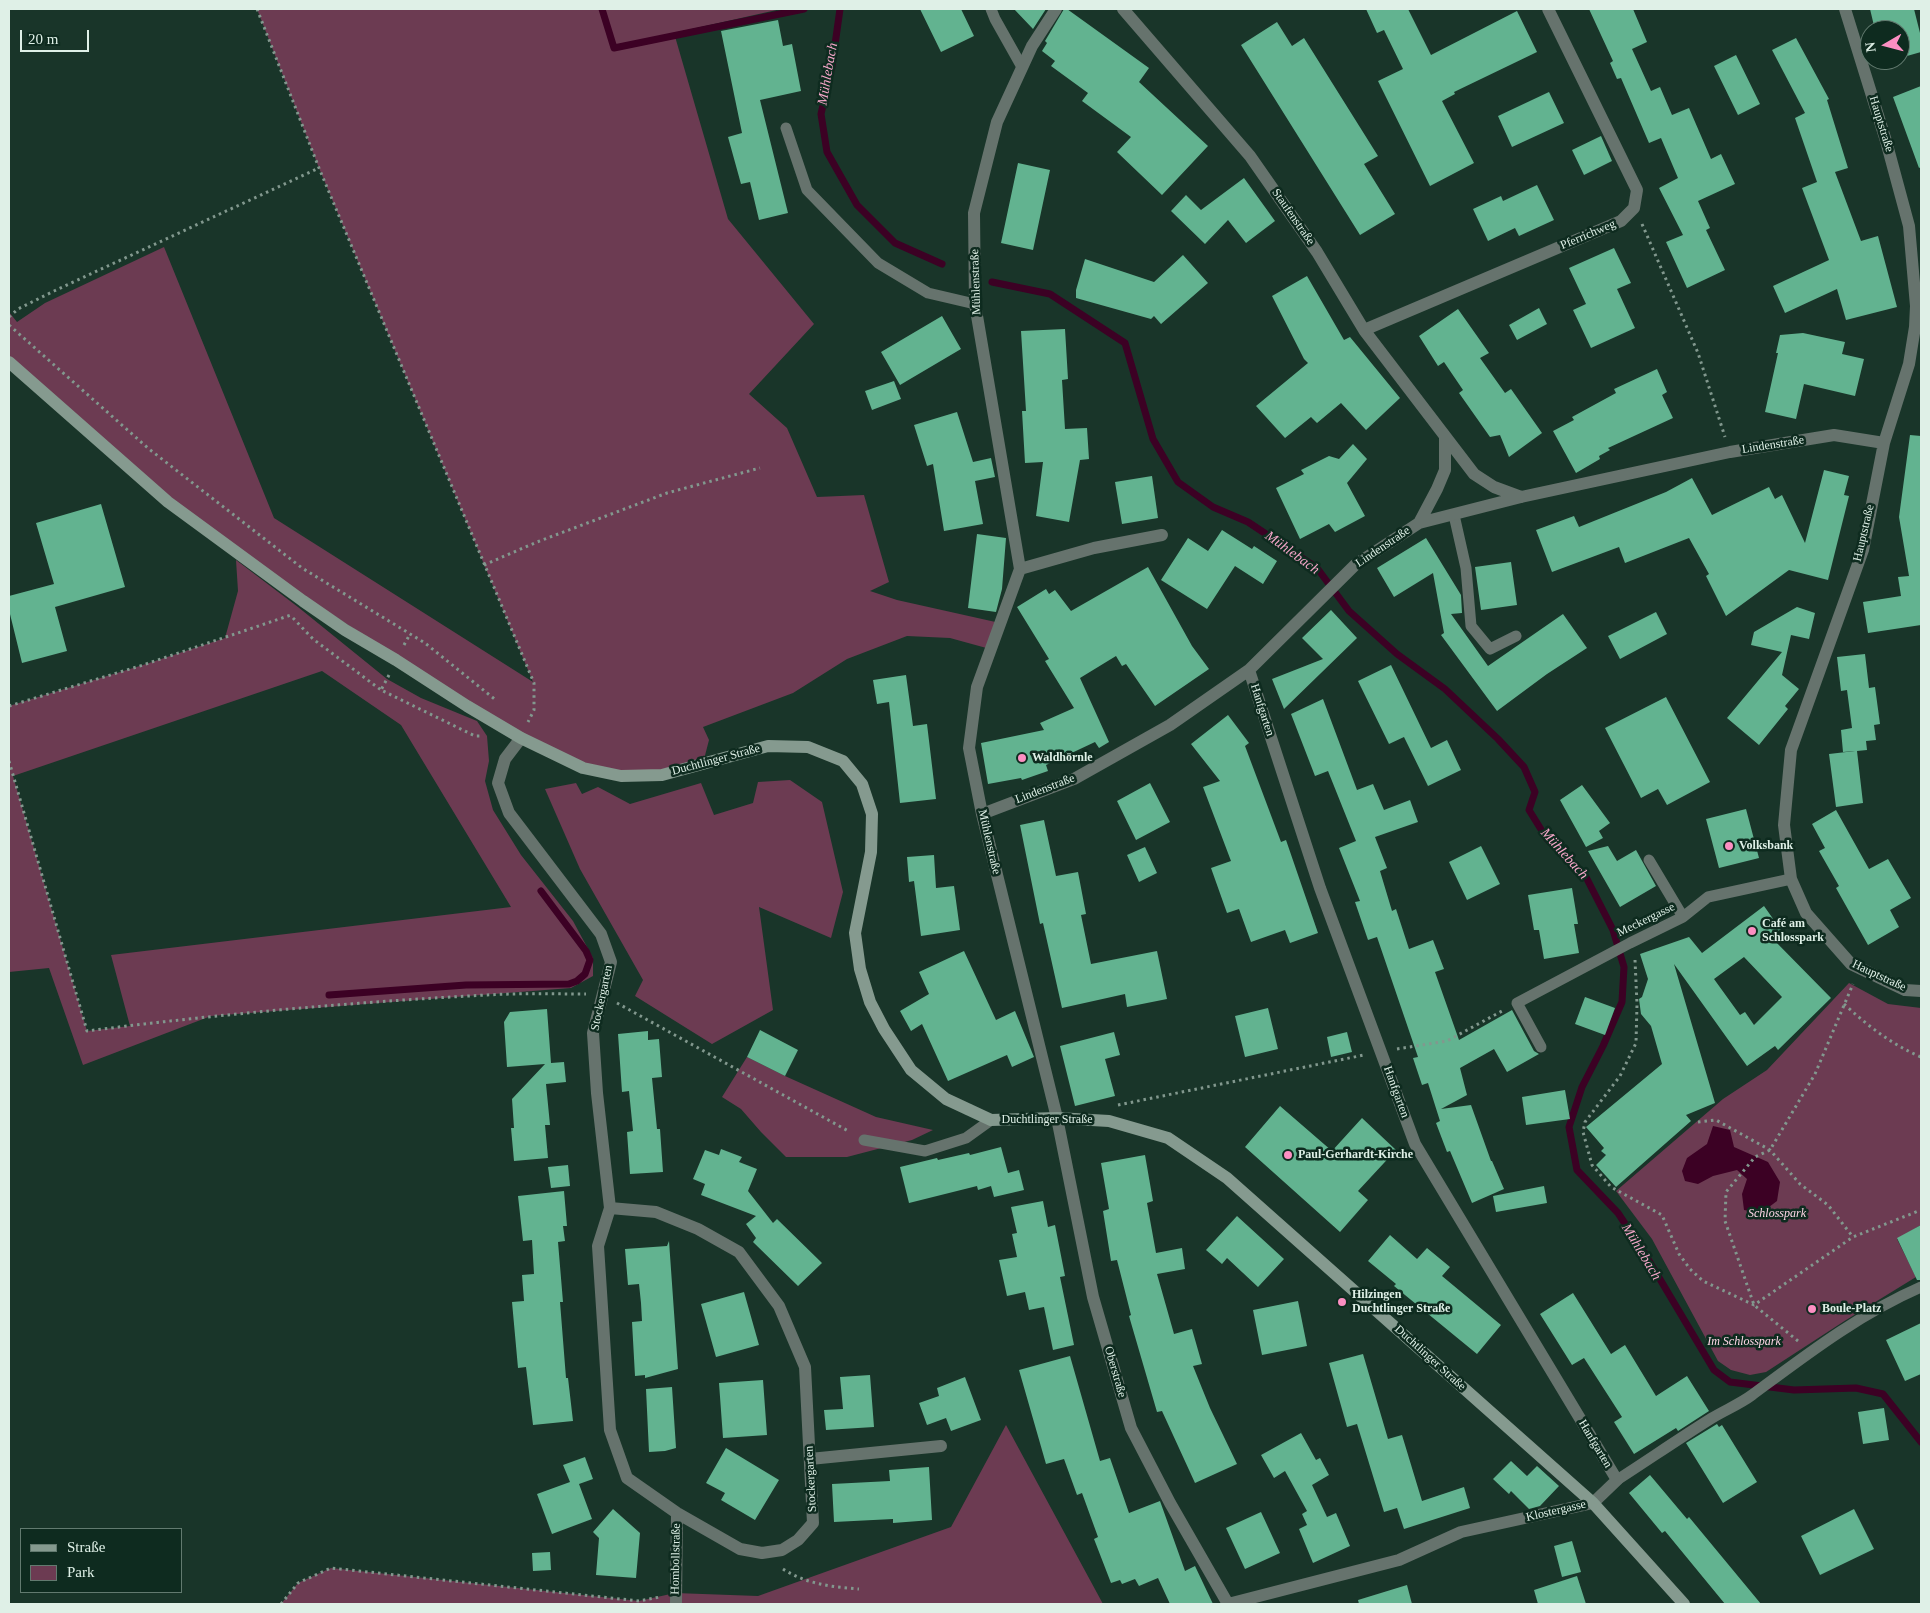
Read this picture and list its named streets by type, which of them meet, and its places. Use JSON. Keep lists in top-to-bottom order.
{
  "streets": {
    "main road": ["Duchtlinger Straße"],
    "street": [
      "Hauptstraße",
      "Staufenstraße",
      "Pferrichweg",
      "Mühlenstraße",
      "Lindenstraße",
      "Hanfgarten",
      "Stockergarten",
      "Oberstraße",
      "Klostergasse",
      "Hombollstraße"
    ],
    "lane": ["Meckergasse"]
  },
  "crossings": [
    ["Hauptstraße", "Lindenstraße"],
    ["Hauptstraße", "Meckergasse"],
    ["Staufenstraße", "Pferrichweg"],
    ["Staufenstraße", "Lindenstraße"],
    ["Mühlenstraße", "Lindenstraße"],
    ["Mühlenstraße", "Duchtlinger Straße"],
    ["Mühlenstraße", "Oberstraße"],
    ["Lindenstraße", "Hanfgarten"],
    ["Hanfgarten", "Klostergasse"],
    ["Duchtlinger Straße", "Stockergarten"],
    ["Duchtlinger Straße", "Oberstraße"],
    ["Duchtlinger Straße", "Klostergasse"],
    ["Stockergarten", "Hombollstraße"],
    ["Oberstraße", "Klostergasse"]
  ],
  "water": ["Mühlebach"],
  "parks": ["Schlosspark", "Im Schlosspark"],
  "places": [
    "Waldhörnle",
    "Volksbank",
    "Café am Schlosspark",
    "Paul-Gerhardt-Kirche",
    "Hilzingen Duchtlinger Straße",
    "Boule-Platz"
  ],
  "legend": ["Straße", "Park"],
  "scale_bar": "20 m",
  "north": "left"
}
